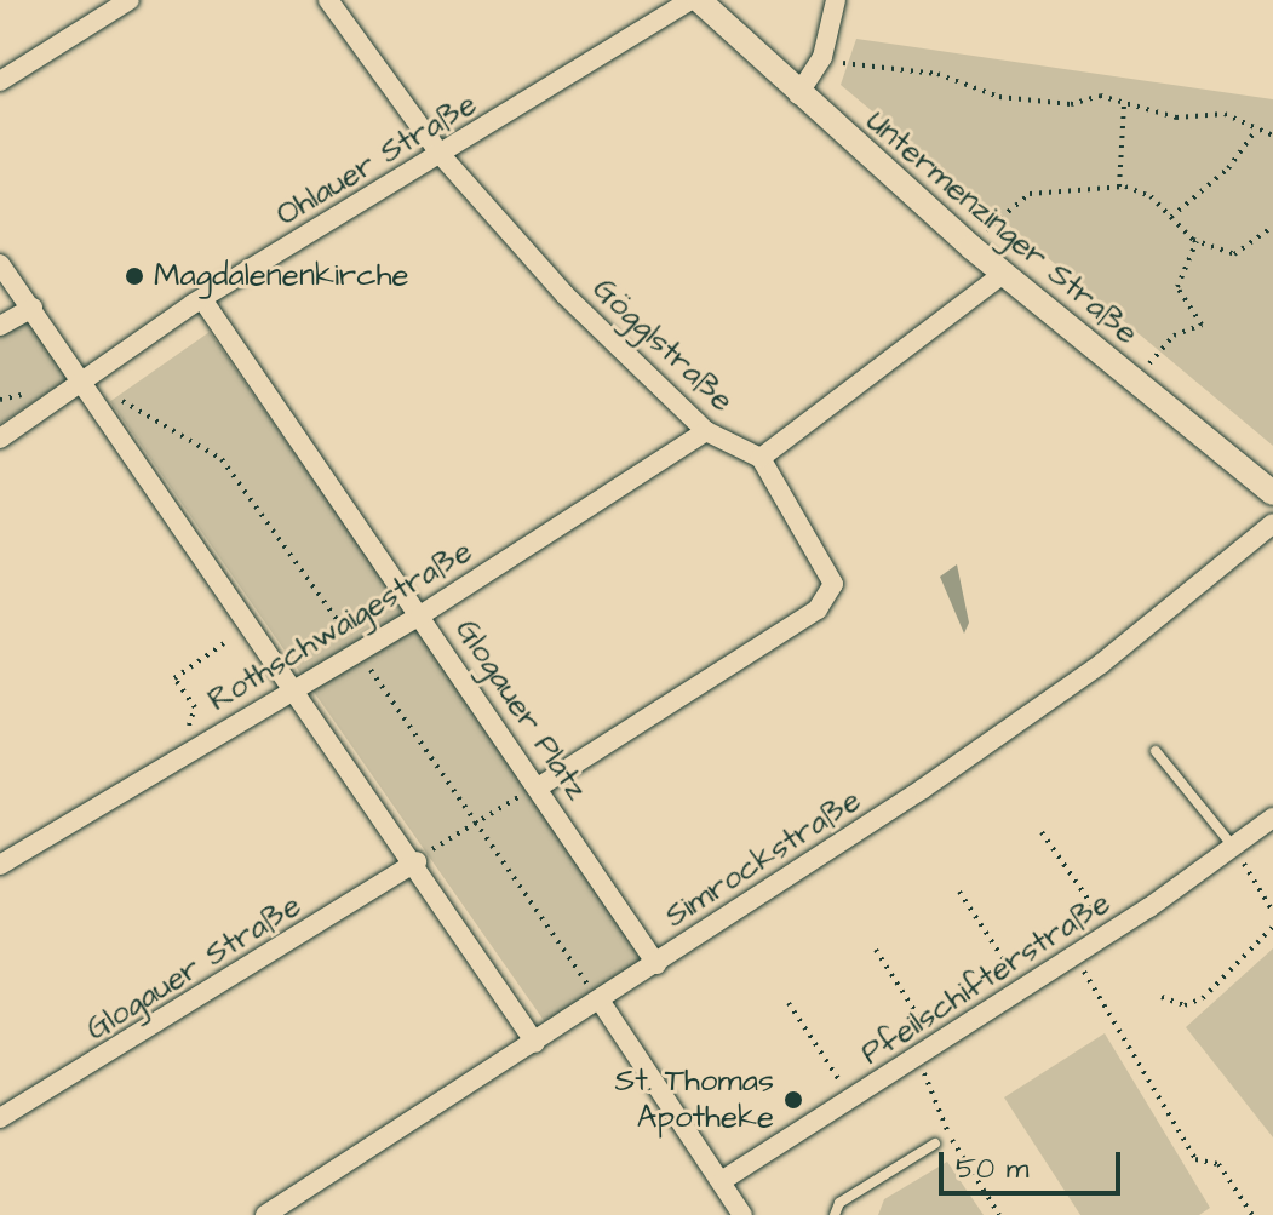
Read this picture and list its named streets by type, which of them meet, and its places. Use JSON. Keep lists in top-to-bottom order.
{
  "streets": {
    "street": [
      "Ohlauer Straße",
      "Untermenzinger Straße",
      "Gögglstraße",
      "Rothschwaigestraße",
      "Glogauer Platz",
      "Simrockstraße",
      "Glogauer Straße",
      "Pfeilschifterstraße"
    ]
  },
  "crossings": [
    ["Ohlauer Straße", "Gögglstraße"],
    ["Ohlauer Straße", "Glogauer Platz"],
    ["Gögglstraße", "Rothschwaigestraße"],
    ["Rothschwaigestraße", "Glogauer Platz"],
    ["Glogauer Platz", "Simrockstraße"]
  ],
  "places": ["Magdalenenkirche", "St. Thomas Apotheke"],
  "scale_bar": "50 m"
}
